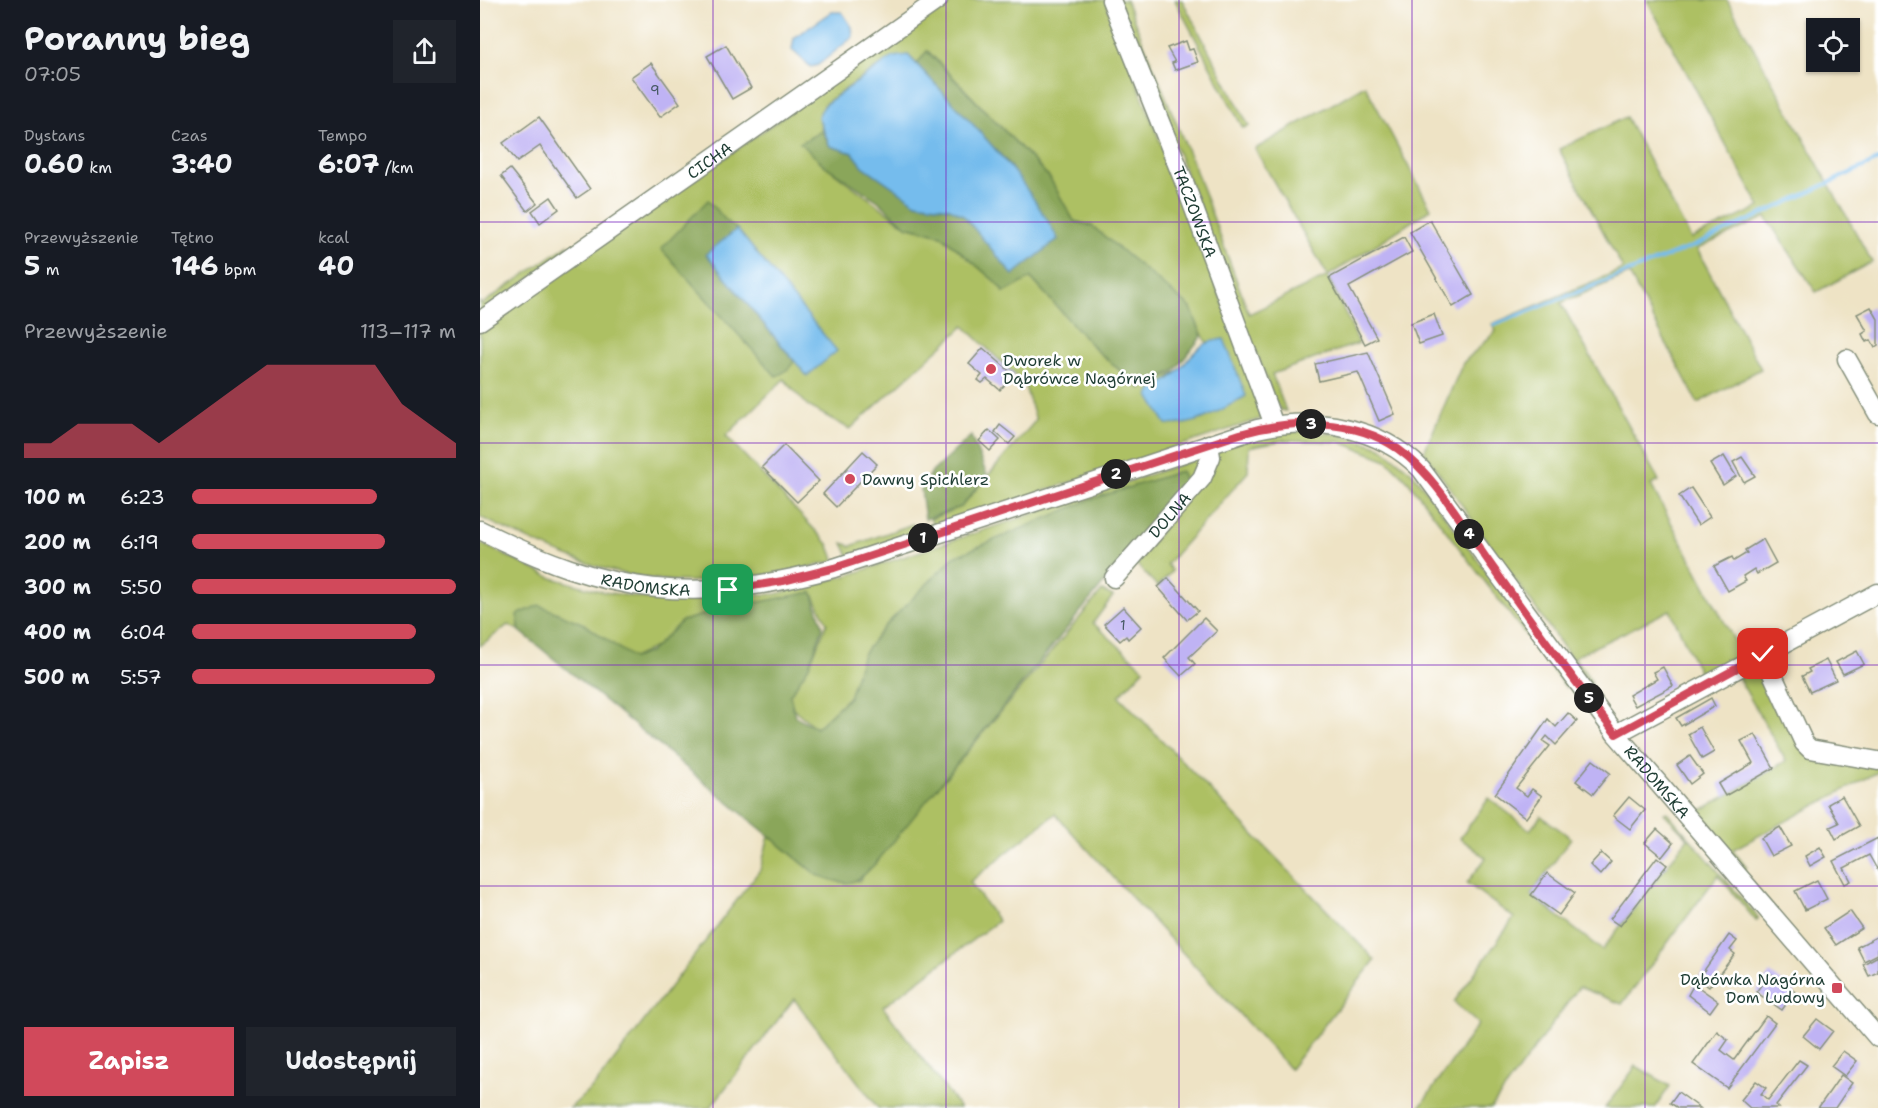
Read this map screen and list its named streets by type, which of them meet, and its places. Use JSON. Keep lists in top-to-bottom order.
{
  "streets": {
    "street": [
      "CICHA",
      "TACZOWSKA",
      "DOLNA",
      "RADOMSKA"
    ]
  },
  "crossings": [
    ["TACZOWSKA", "RADOMSKA"],
    ["DOLNA", "RADOMSKA"]
  ],
  "places": {
    "other": ["Dworek w Dąbrówce Nagórnej", "Dawny Spichlerz"],
    "transit": ["Dąbówka Nagórna Dom Ludowy"]
  },
  "house_numbers": ["9", "1"],
  "page": {
    "heading": ["Poranny bieg", "07:05"],
    "stats": [
      ["Dystans", "0.60 km"],
      ["Czas", "3:40"],
      ["Tempo", "6:07 /km"],
      ["Przewyższenie", "5 m"],
      ["Tętno", "146 bpm"],
      ["kcal", "40"]
    ],
    "chart": ["Przewyższenie", "113–117 m"],
    "pins": [
      "3",
      "2",
      "4",
      "1",
      "5"
    ],
    "list": [
      {
        "name": "100 m",
        "note": "6:23"
      },
      {
        "name": "200 m",
        "note": "6:19"
      },
      {
        "name": "300 m",
        "note": "5:50"
      },
      {
        "name": "400 m",
        "note": "6:04"
      },
      {
        "name": "500 m",
        "note": "5:57"
      }
    ],
    "buttons": ["Zapisz", "Udostępnij"]
  }
}
